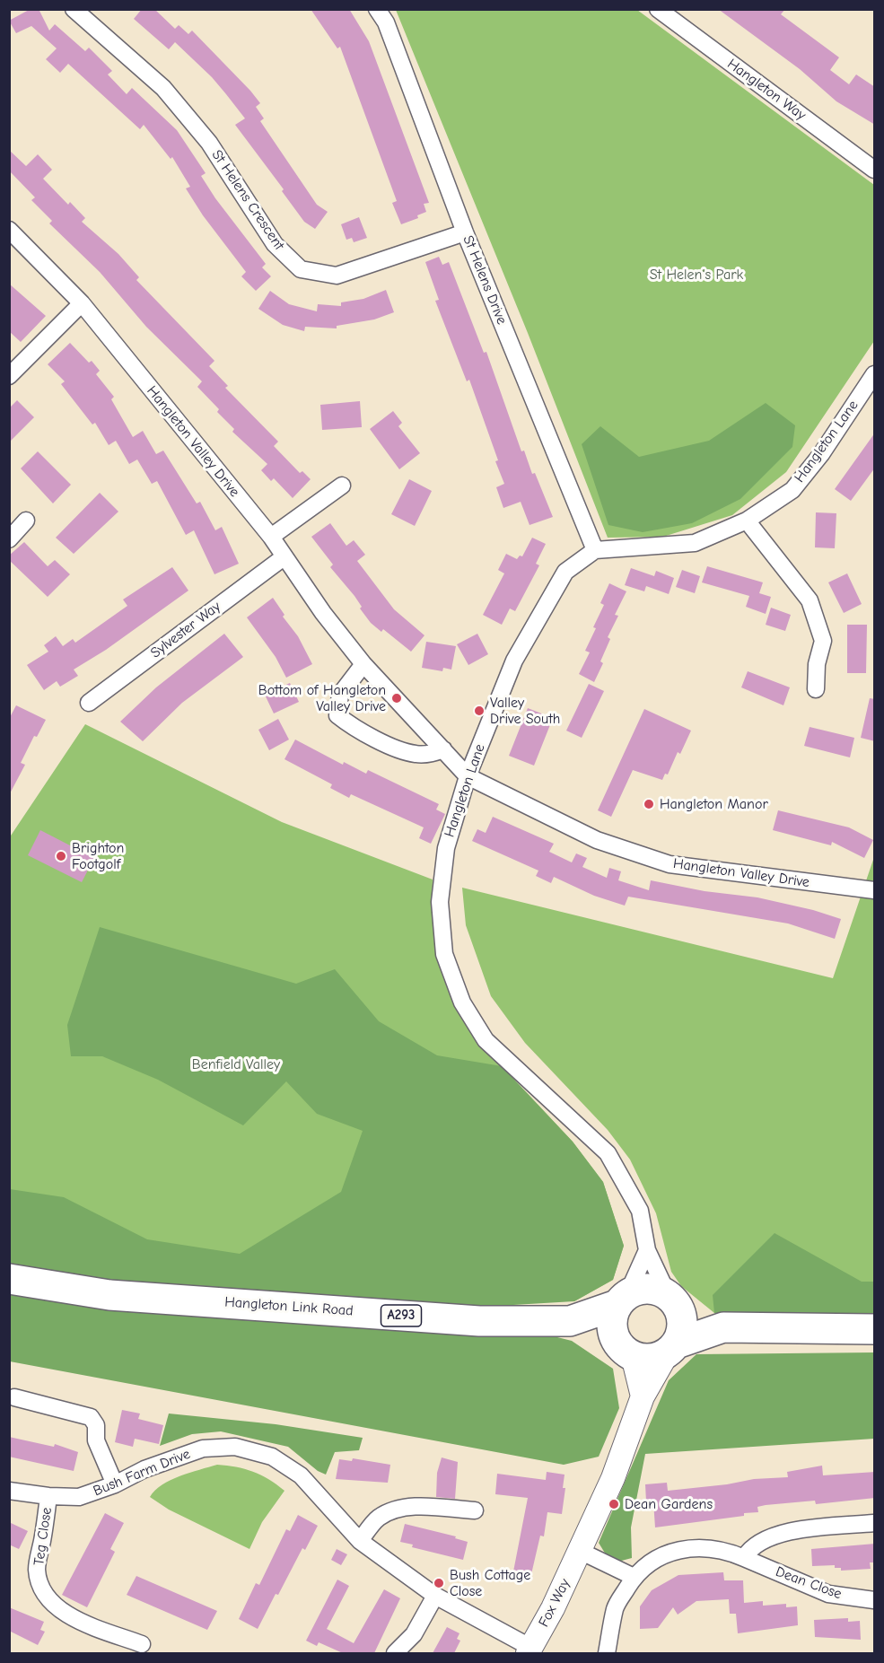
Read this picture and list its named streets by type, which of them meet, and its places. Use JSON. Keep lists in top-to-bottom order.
{
  "streets": {
    "highway": ["Hangleton Link Road", "A293"],
    "street": [
      "Hangleton Way",
      "St Helens Crescent",
      "St Helens Drive",
      "Hangleton Valley Drive",
      "Hangleton Lane",
      "Sylvester Way",
      "Bush Farm Drive",
      "Teg Close",
      "Dean Close",
      "Fox Way"
    ]
  },
  "crossings": [
    ["St Helens Crescent", "St Helens Drive"],
    ["St Helens Drive", "Hangleton Lane"],
    ["Hangleton Valley Drive", "Hangleton Lane"],
    ["Hangleton Valley Drive", "Sylvester Way"],
    ["Hangleton Lane", "Hangleton Link Road"],
    ["Bush Farm Drive", "Teg Close"],
    ["Bush Farm Drive", "Fox Way"]
  ],
  "parks": ["St Helen's Park", "Benfield Valley"],
  "places": [
    "Bottom of Hangleton Valley Drive",
    "Valley Drive South",
    "Hangleton Manor",
    "Brighton Footgolf",
    "Dean Gardens",
    "Bush Cottage Close"
  ]
}
